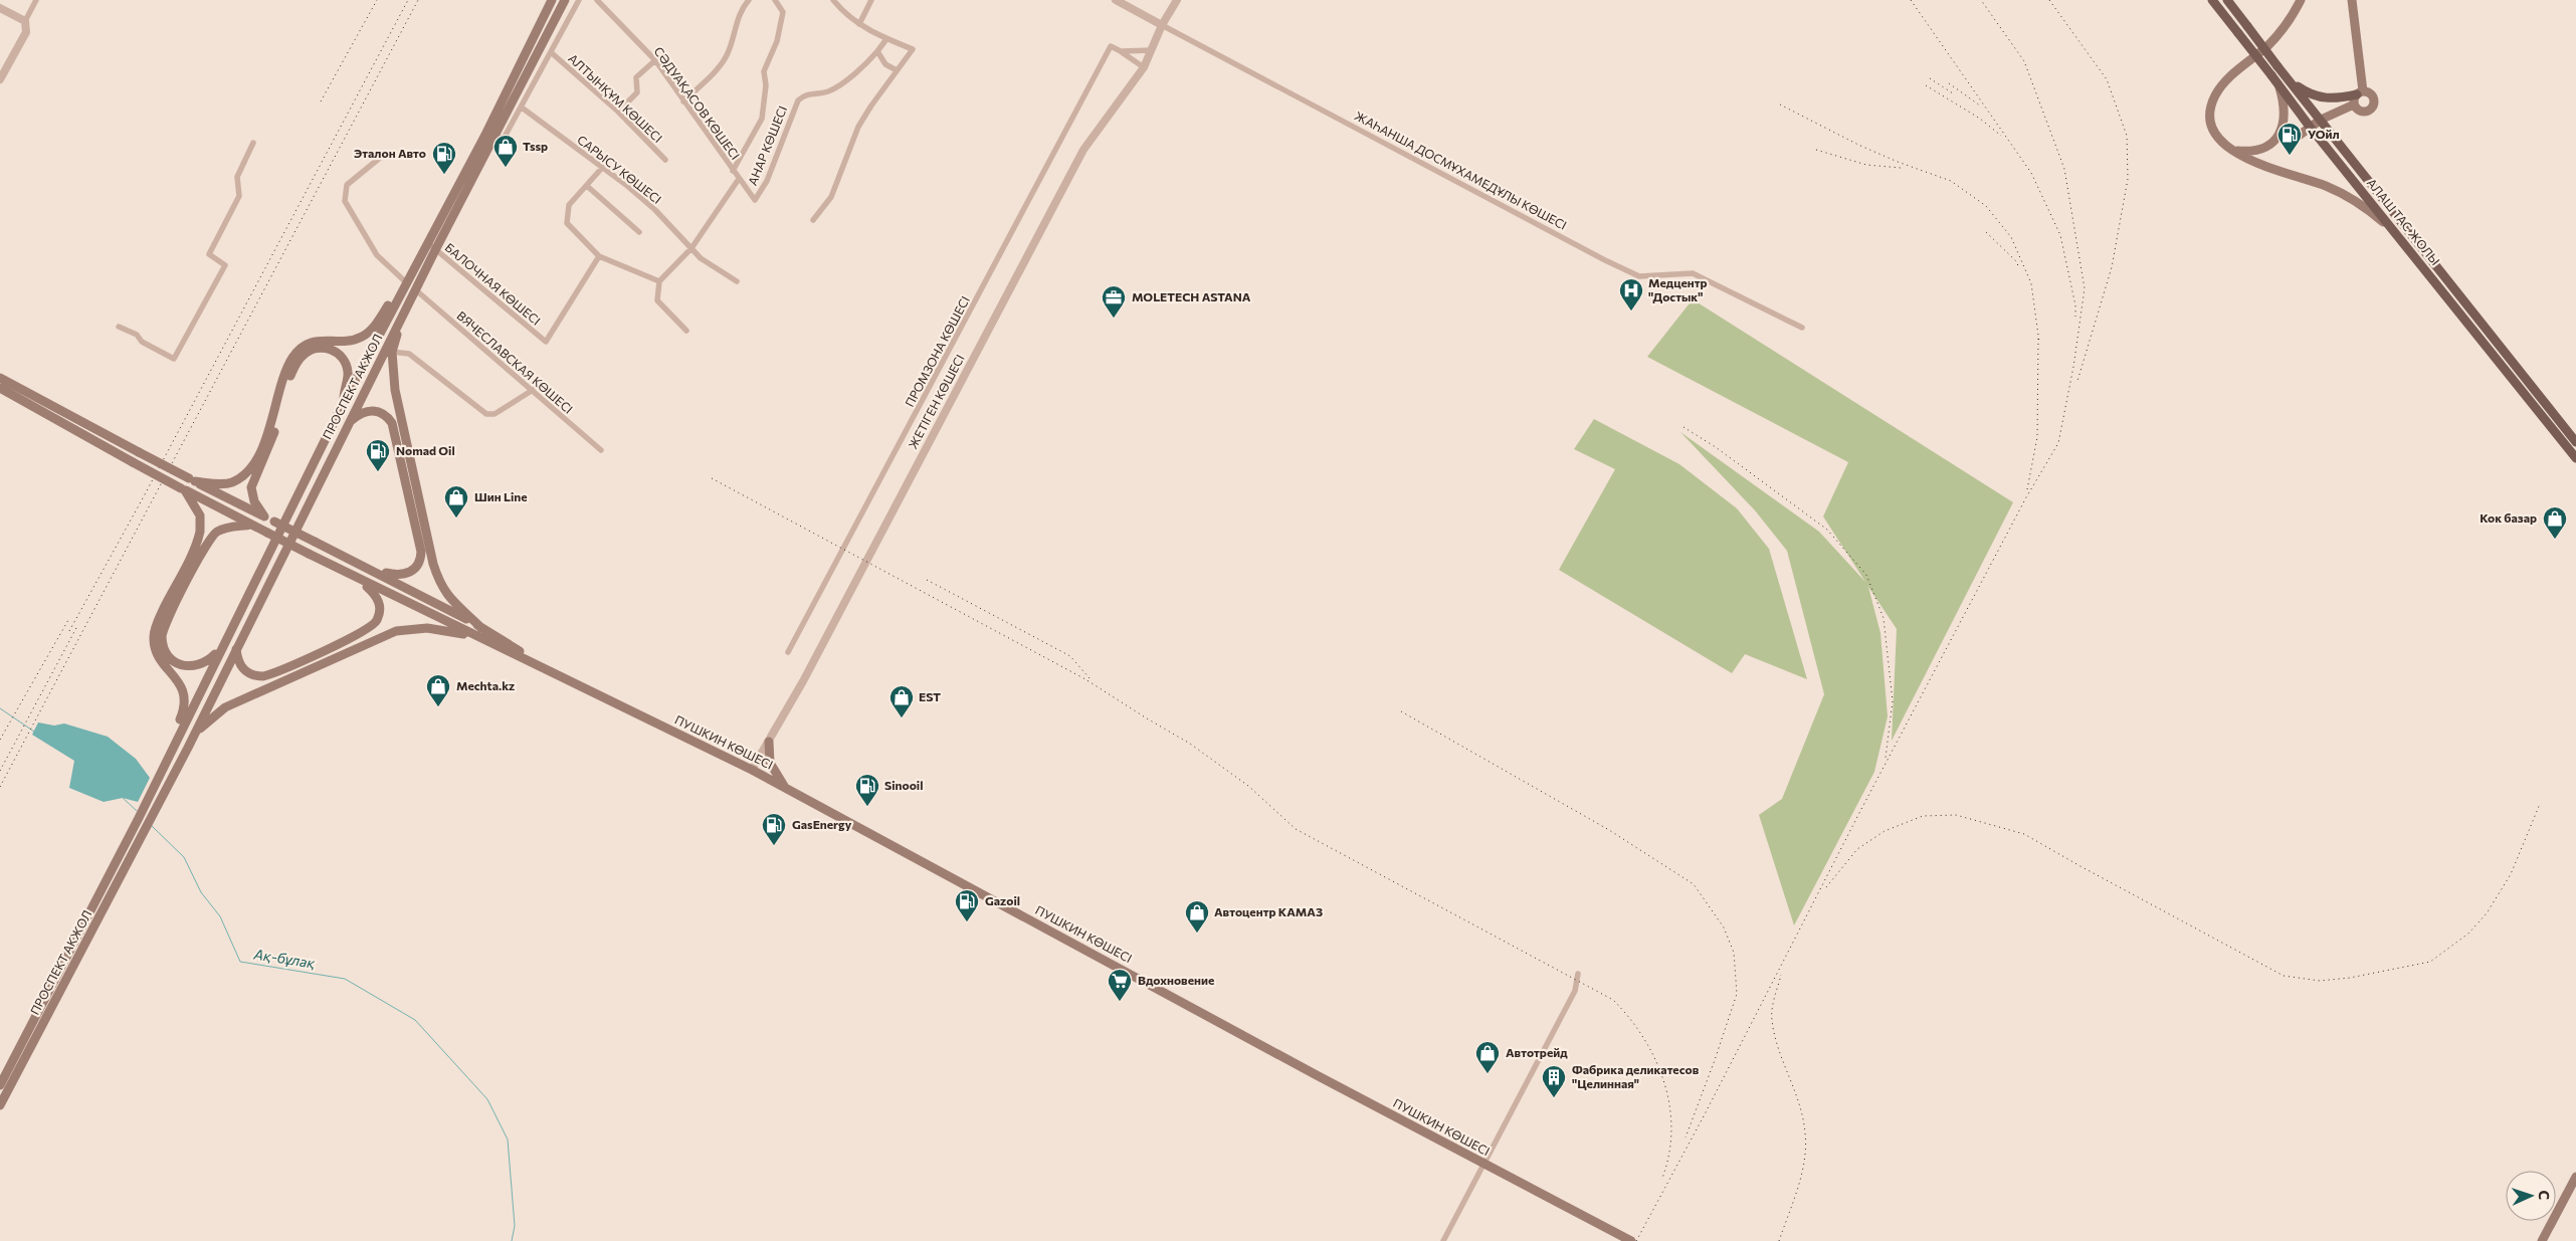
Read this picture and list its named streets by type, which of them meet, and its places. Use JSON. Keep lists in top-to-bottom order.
{
  "streets": {
    "main road": ["АЛАШ ТАС ЖОЛЫ", "ПРОСПЕКТ АКЖОЛ", "ПУШКИН КӨШЕСІ"],
    "street": [
      "АЛТЫНҚҰМ КӨШЕСІ",
      "СӘДУАҚАСОВ КӨШЕСІ",
      "АНАР КӨШЕСІ",
      "САРЫСУ КӨШЕСІ",
      "ЖАҺАНША ДОСМҰХАМЕДҰЛЫ КӨШЕСІ",
      "БАЛОЧНАЯ КӨШЕСІ",
      "ПРОМЗОНА КӨШЕСІ",
      "ВЯЧЕСЛАВСКАЯ КӨШЕСІ",
      "ЖЕТІГЕН КӨШЕСІ"
    ]
  },
  "crossings": [
    ["СӘДУАҚАСОВ КӨШЕСІ", "АНАР КӨШЕСІ"],
    ["ЖАҺАНША ДОСМҰХАМЕДҰЛЫ КӨШЕСІ", "ЖЕТІГЕН КӨШЕСІ"],
    ["БАЛОЧНАЯ КӨШЕСІ", "ПРОСПЕКТ АКЖОЛ"],
    ["ВЯЧЕСЛАВСКАЯ КӨШЕСІ", "ПРОСПЕКТ АКЖОЛ"],
    ["ЖЕТІГЕН КӨШЕСІ", "ПУШКИН КӨШЕСІ"]
  ],
  "water": ["Ақ-бұлақ"],
  "places": {
    "fuel station": [
      "УОйл",
      "Эталон Авто",
      "Nomad Oil",
      "Sinooil",
      "GasEnergy",
      "Gazoil"
    ],
    "shop": [
      "Tssp",
      "Шин Line",
      "Кок базар",
      "Mechta.kz",
      "EST",
      "Автоцентр КАМАЗ",
      "Автотрейд"
    ],
    "hospital": ["Медцентр \"Достык\""],
    "office": ["MOLETECH ASTANA"],
    "supermarket": ["Вдохновение"],
    "building": ["Фабрика деликатесов \"Целинная\""]
  },
  "north": "right"
}
